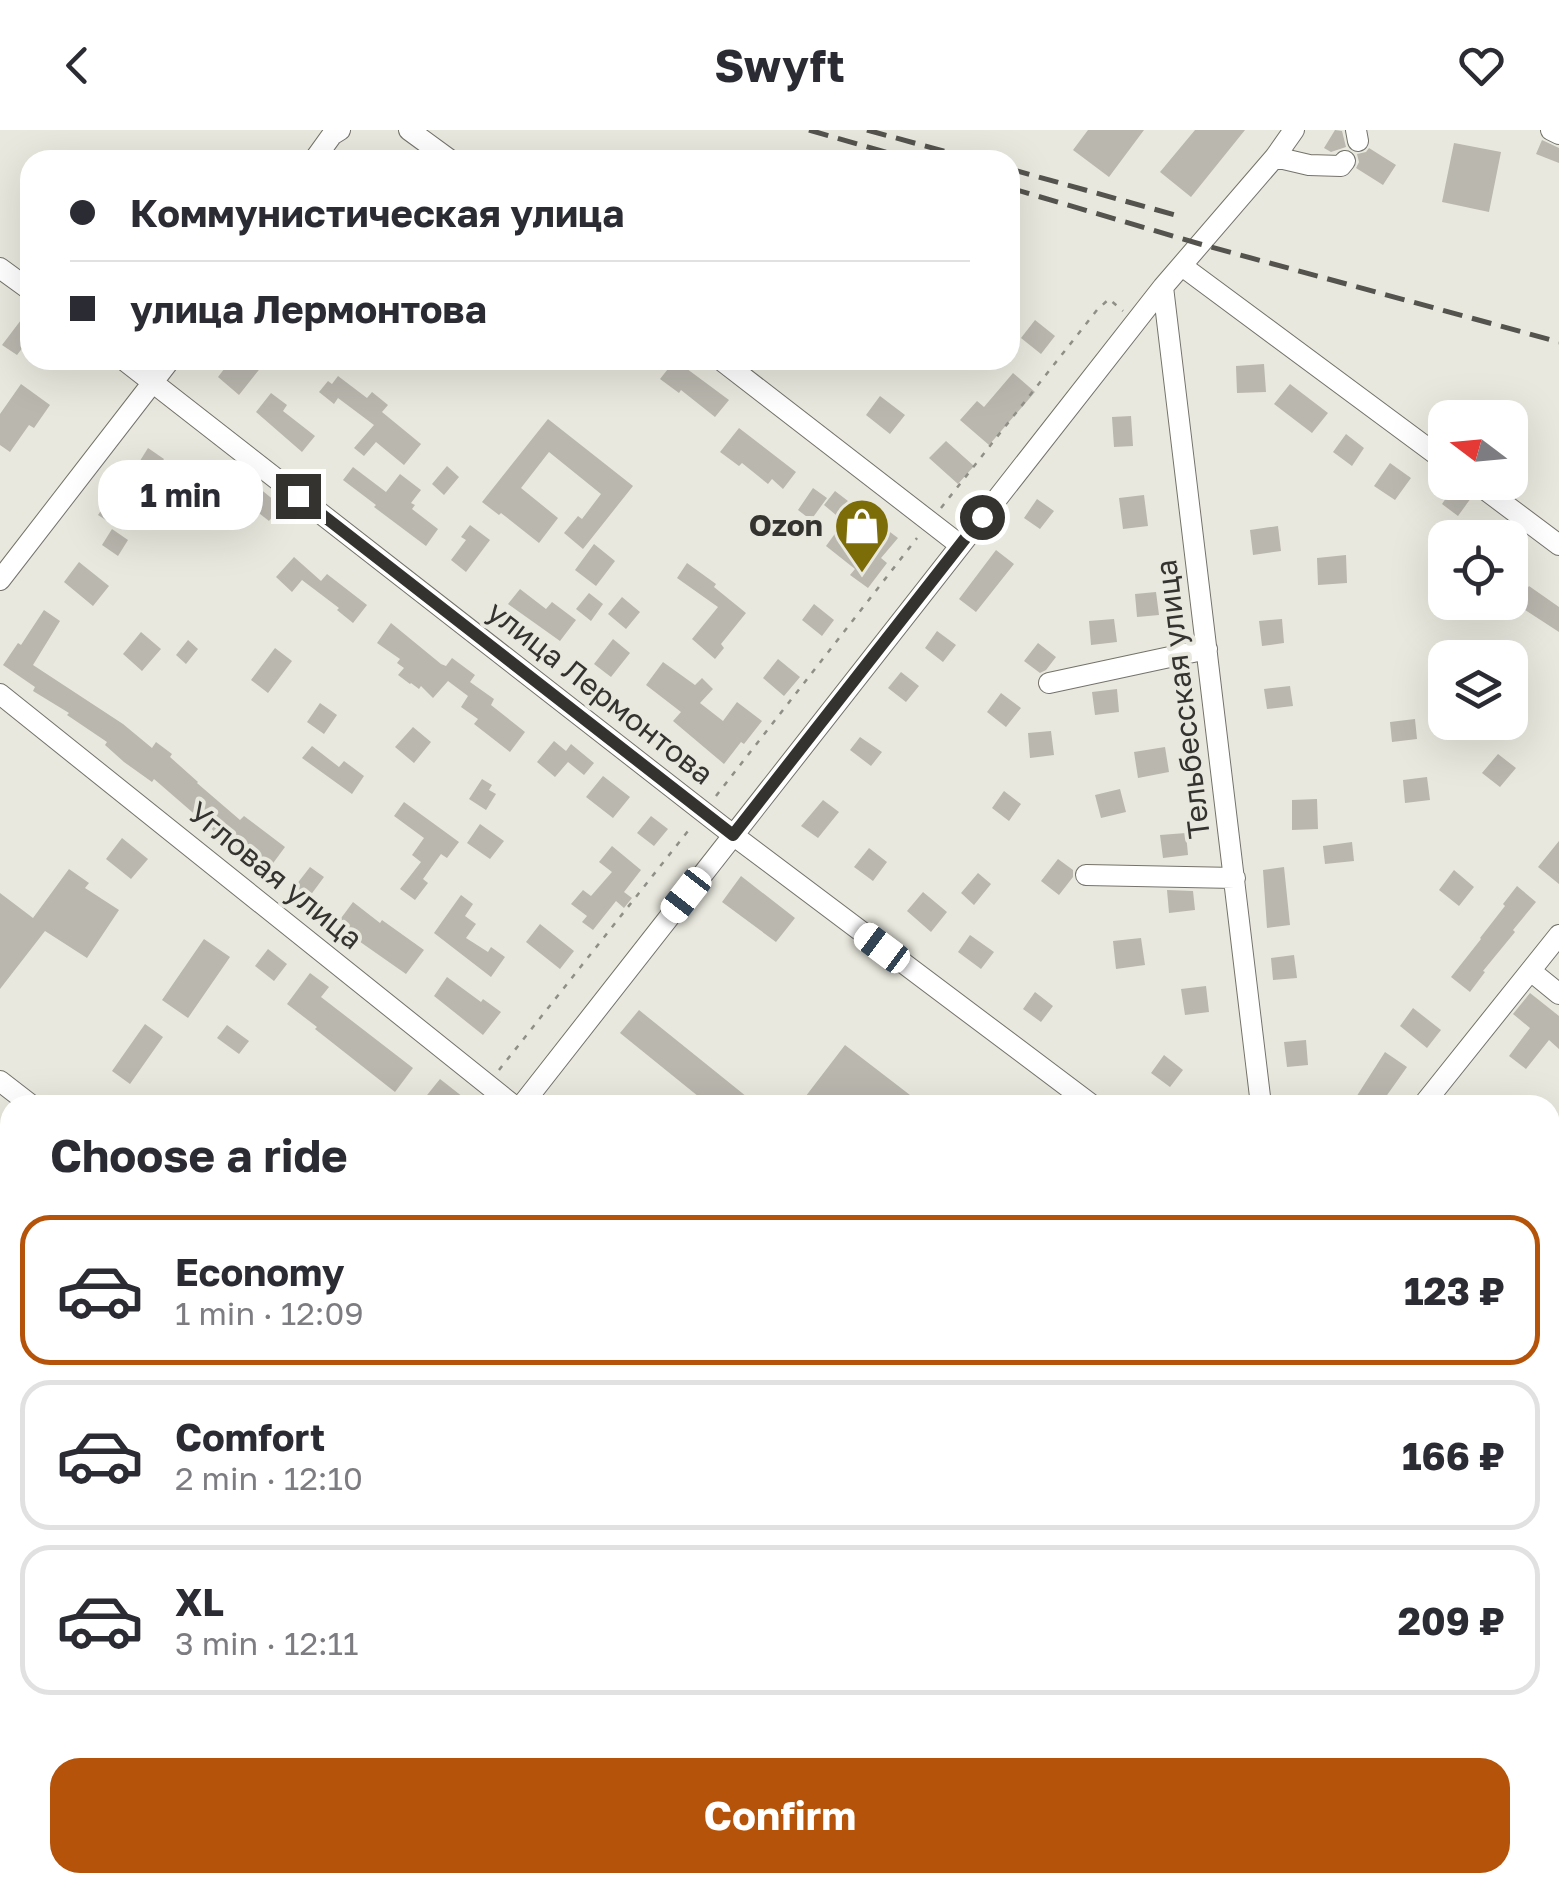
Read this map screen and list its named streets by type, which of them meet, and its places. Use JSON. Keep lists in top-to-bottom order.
{
  "streets": {
    "street": ["улица Лермонтова", "Тельбесская улица", "Угловая улица"]
  },
  "places": {
    "shop": ["Ozon"]
  },
  "north": "left",
  "page": {
    "header": "Swyft",
    "banner": ["Коммунистическая улица", "улица Лермонтова"],
    "bubble": "1 min",
    "heading": "Choose a ride",
    "list": [
      {
        "name": "Economy",
        "note": "1 min · 12:09",
        "value": "123 ₽"
      },
      {
        "name": "Comfort",
        "note": "2 min · 12:10",
        "value": "166 ₽"
      },
      {
        "name": "XL",
        "note": "3 min · 12:11",
        "value": "209 ₽"
      }
    ],
    "buttons": "Confirm"
  }
}
